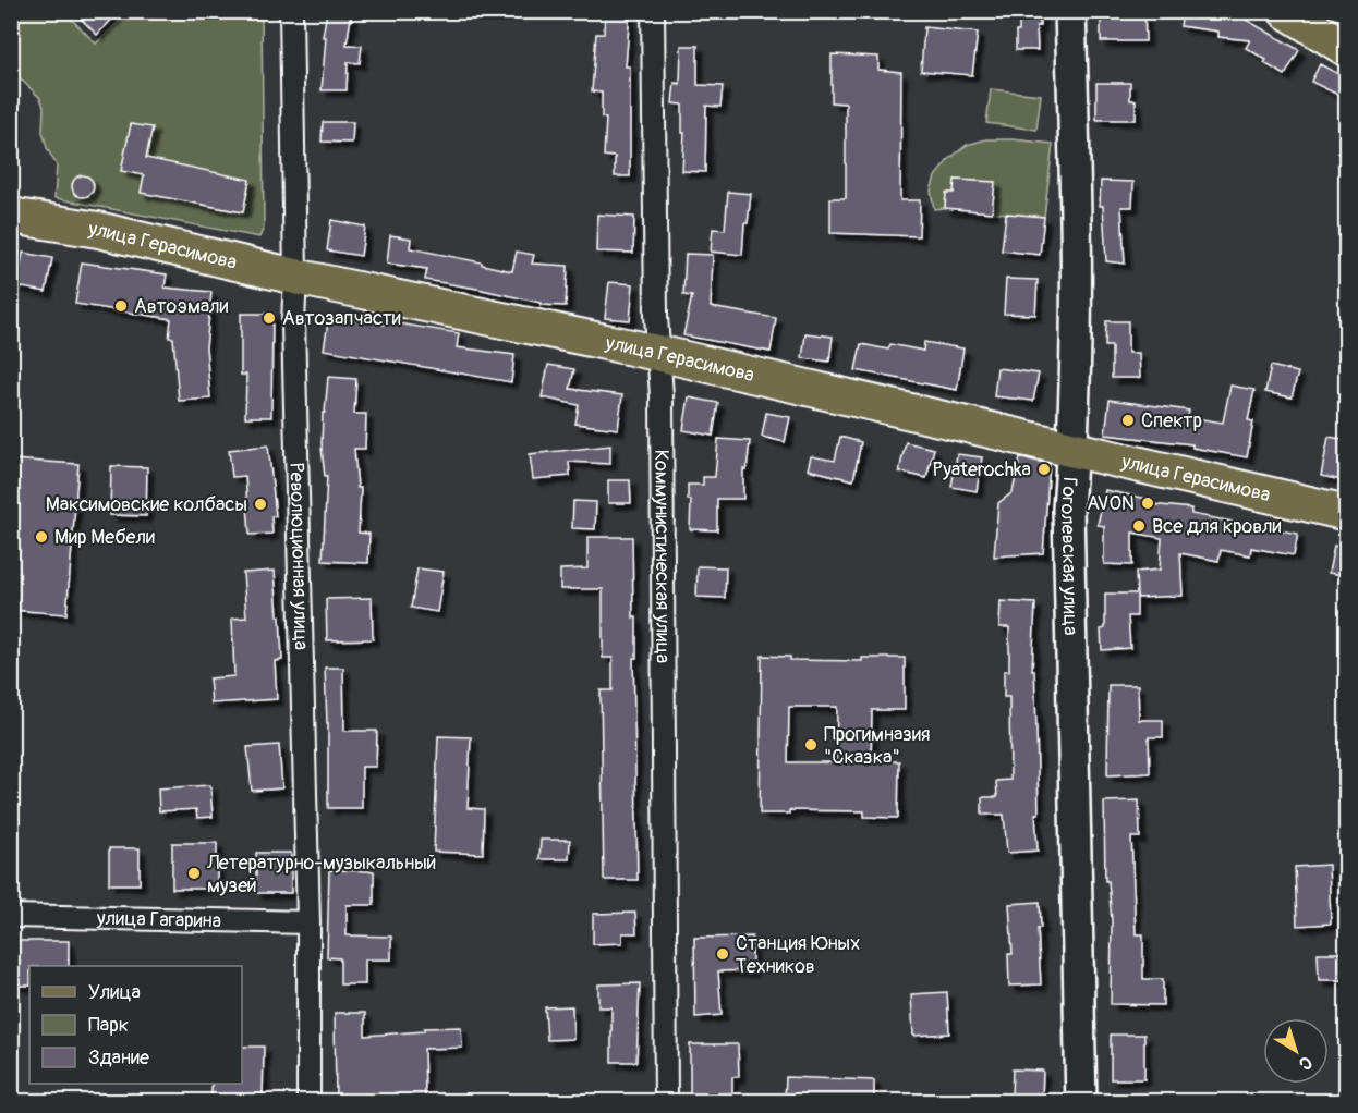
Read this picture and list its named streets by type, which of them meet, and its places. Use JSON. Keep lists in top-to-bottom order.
{
  "streets": {
    "main road": ["улица Герасимова"],
    "street": [
      "Революционная улица",
      "Коммунистическая улица",
      "Гоголевская улица",
      "улица Гагарина"
    ]
  },
  "crossings": [
    ["улица Герасимова", "Революционная улица"],
    ["улица Герасимова", "Коммунистическая улица"],
    ["улица Герасимова", "Гоголевская улица"],
    ["Революционная улица", "улица Гагарина"]
  ],
  "places": [
    "Автоэмали",
    "Автозапчасти",
    "Спектр",
    "Pyaterochka",
    "AVON",
    "Максимовские колбасы",
    "Все для кровли",
    "Мир Мебели",
    "Прогимназия \"Сказка\"",
    "Летературно-музыкальный музей",
    "Станция Юных Техников"
  ],
  "legend": ["Улица", "Парк", "Здание"],
  "north": "bottom right"
}
